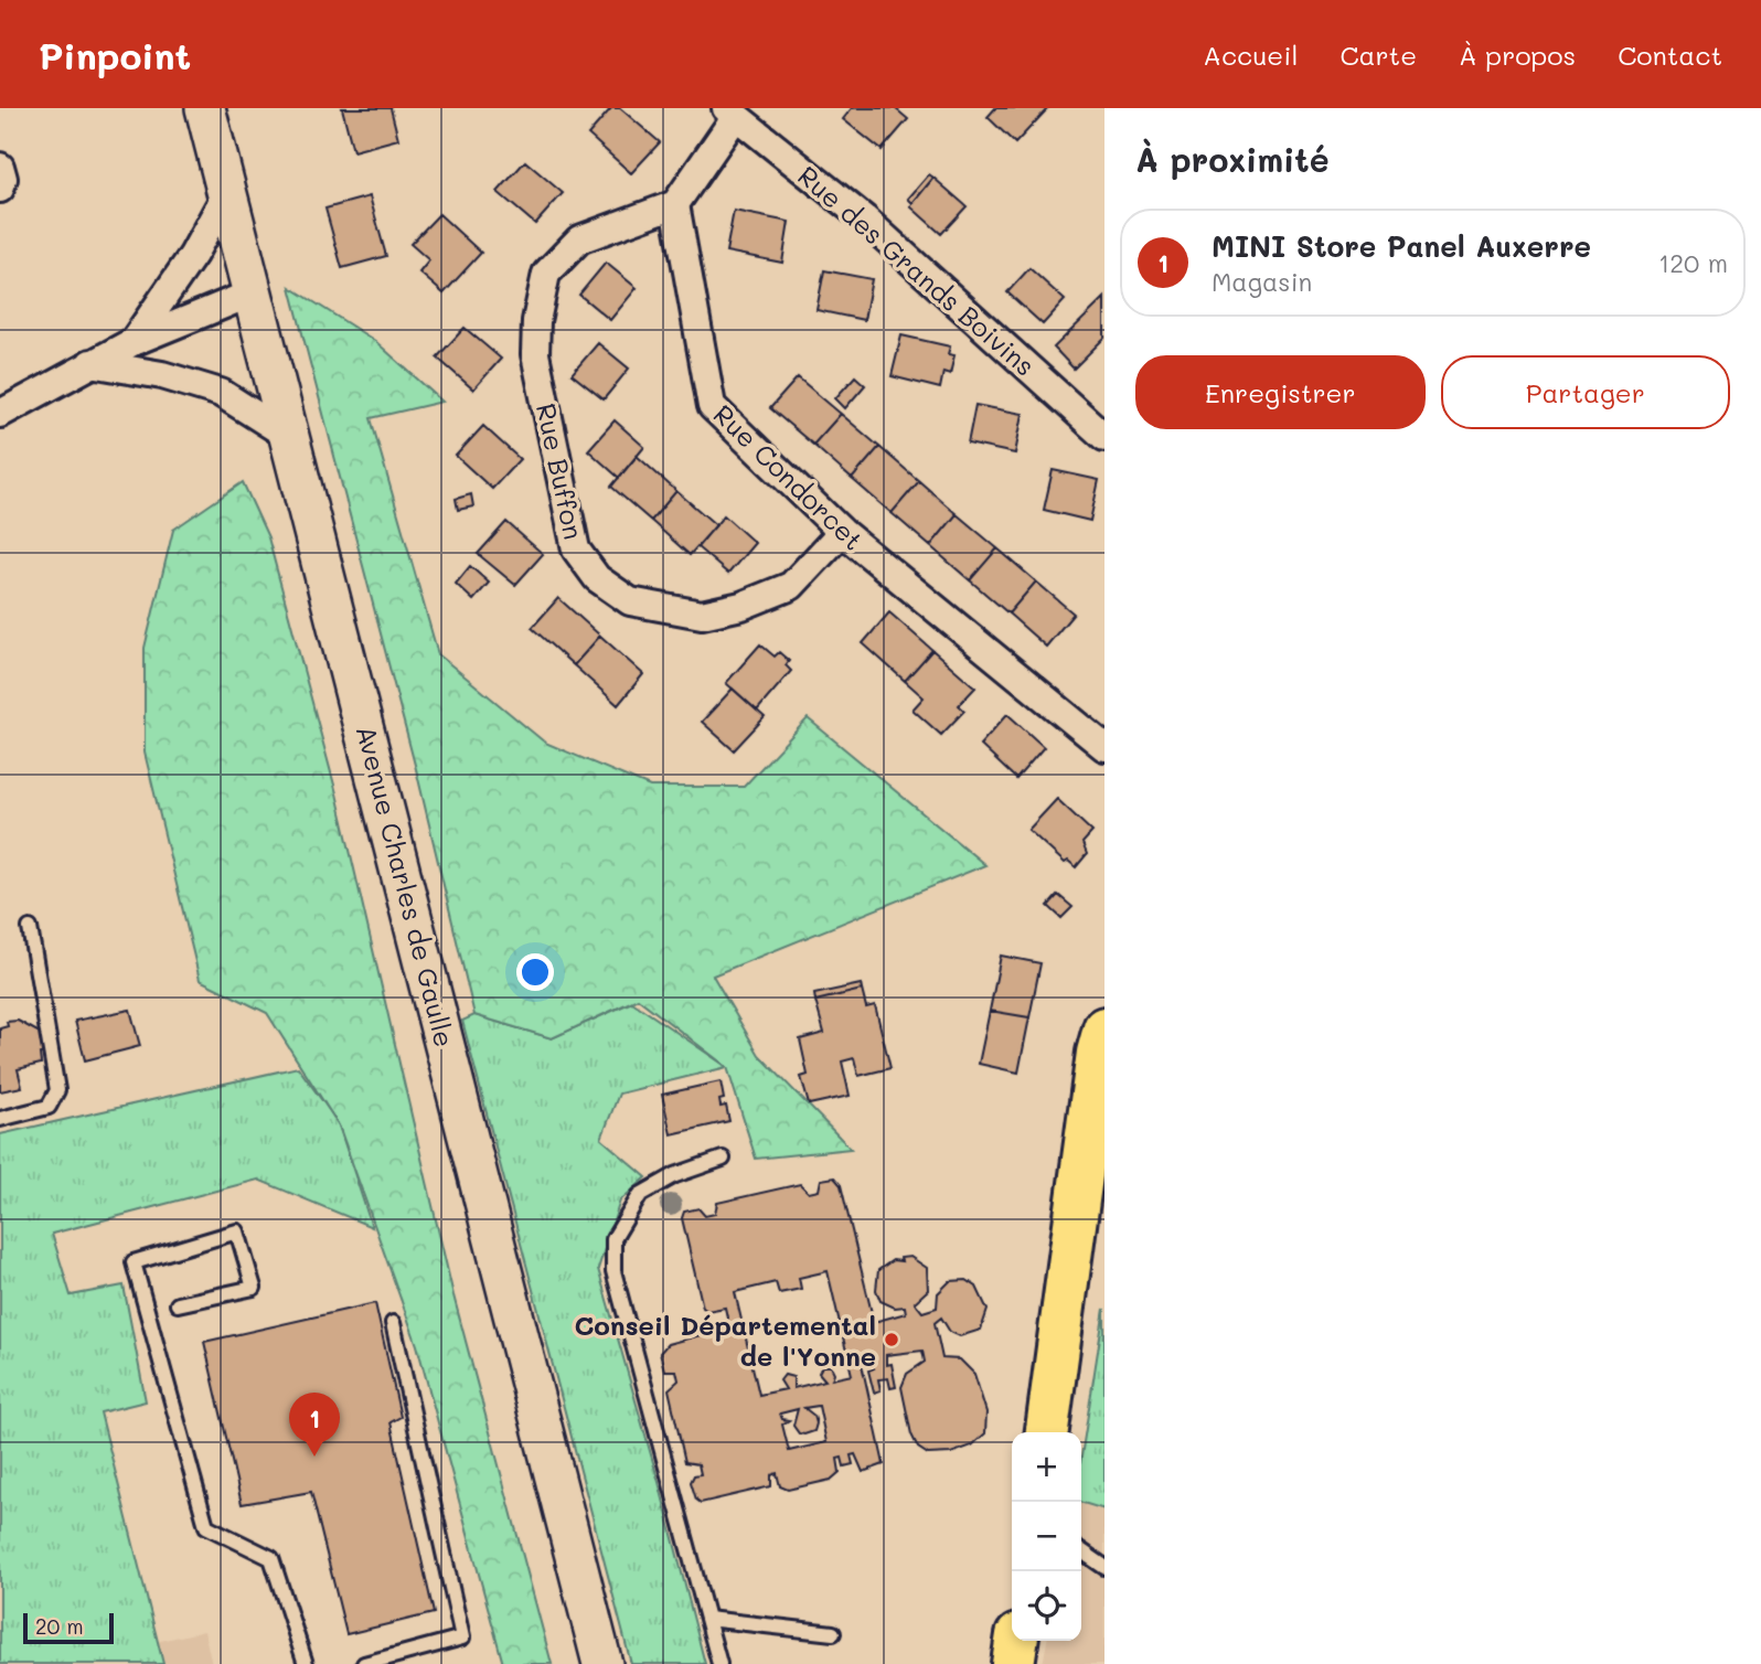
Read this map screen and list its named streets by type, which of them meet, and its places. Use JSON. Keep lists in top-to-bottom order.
{
  "streets": {
    "main road": ["Avenue Charles de Gaulle"],
    "street": ["Rue des Grands Boivins", "Rue Buffon", "Rue Condorcet"]
  },
  "crossings": [
    ["Rue Buffon", "Rue Condorcet"]
  ],
  "places": ["Conseil Départemental de l'Yonne"],
  "scale_bar": "20 m",
  "page": {
    "header": "Pinpoint",
    "nav": [
      "Accueil",
      "Carte",
      "À propos",
      "Contact"
    ],
    "heading": "À proximité",
    "list": [
      {
        "mark": "1",
        "name": "MINI Store Panel Auxerre",
        "note": "Magasin",
        "value": "120 m"
      }
    ],
    "buttons": ["Enregistrer", "Partager"],
    "pins": "1",
    "map_buttons": ["+", "−"],
    "scale": "20 m"
  }
}
